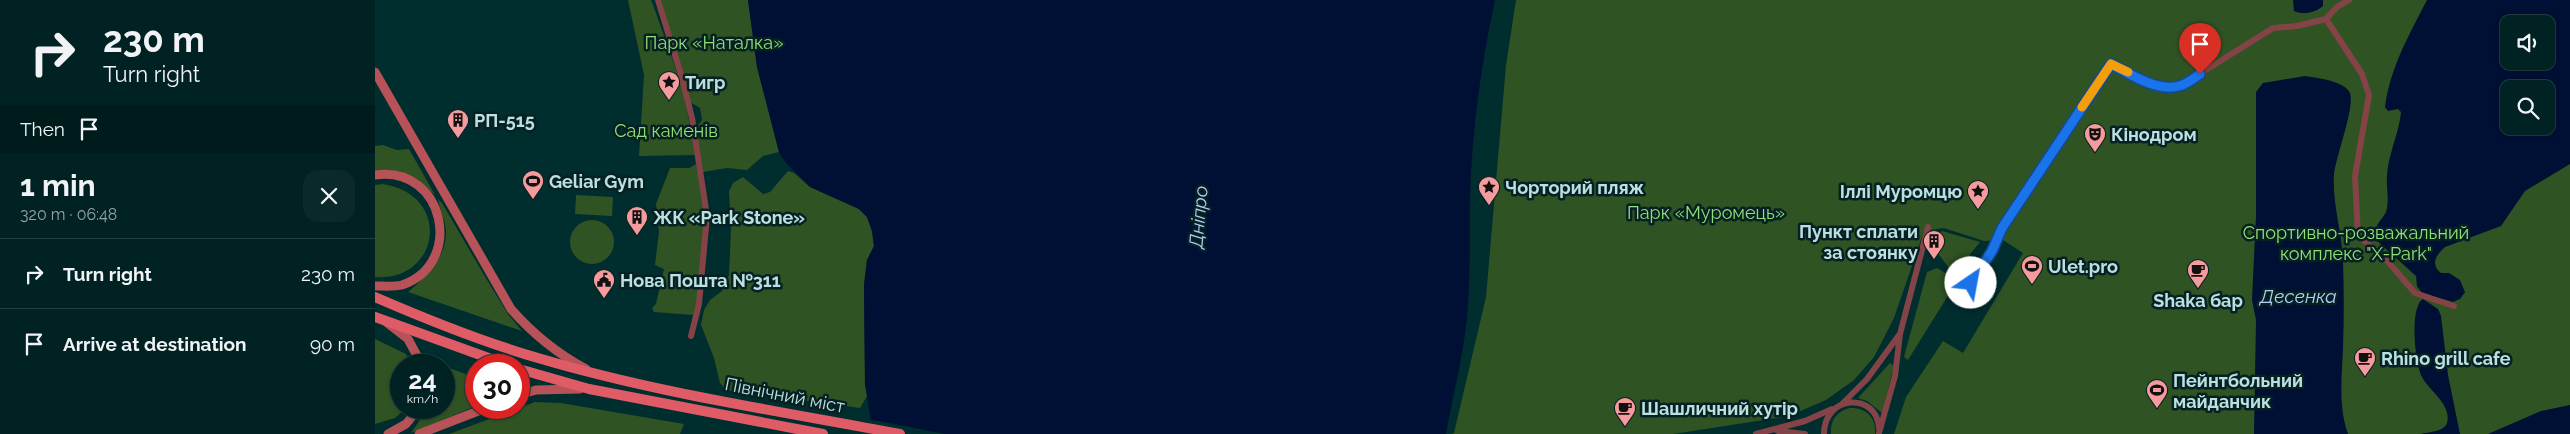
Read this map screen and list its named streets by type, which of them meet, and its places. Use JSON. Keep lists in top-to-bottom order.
{
  "streets": {
    "main road": ["Північний міст"]
  },
  "water": ["Дніпро", "Десенка"],
  "parks": [
    "Парк «Наталка»",
    "Сад каменів",
    "Парк «Муромець»",
    "Спортивно-розважальний комплекс \"Х-Park\""
  ],
  "places": {
    "place": ["Тигр", "Чорторий пляж", "Іллі Муромцю"],
    "building": ["РП-515", "ЖК «Park Stone»", "Пункт сплати за стоянку"],
    "theatre": ["Кінодром"],
    "sports": ["Geliar Gym", "Ulet.pro", "Пейнтбольний майданчик"],
    "cafe": ["Shaka бар", "Rhino grill cafe", "Шашличний хутір"],
    "public building": ["Нова Пошта №311"]
  },
  "page": {
    "turn": ["230 m", "Turn right"],
    "then": "Then",
    "heading": ["1 min", "320 m · 06:48"],
    "list": [
      {
        "name": "Turn right",
        "value": "230 m"
      },
      {
        "name": "Arrive at destination",
        "value": "90 m"
      }
    ],
    "speed": "24 km/h",
    "limit": "30"
  }
}
